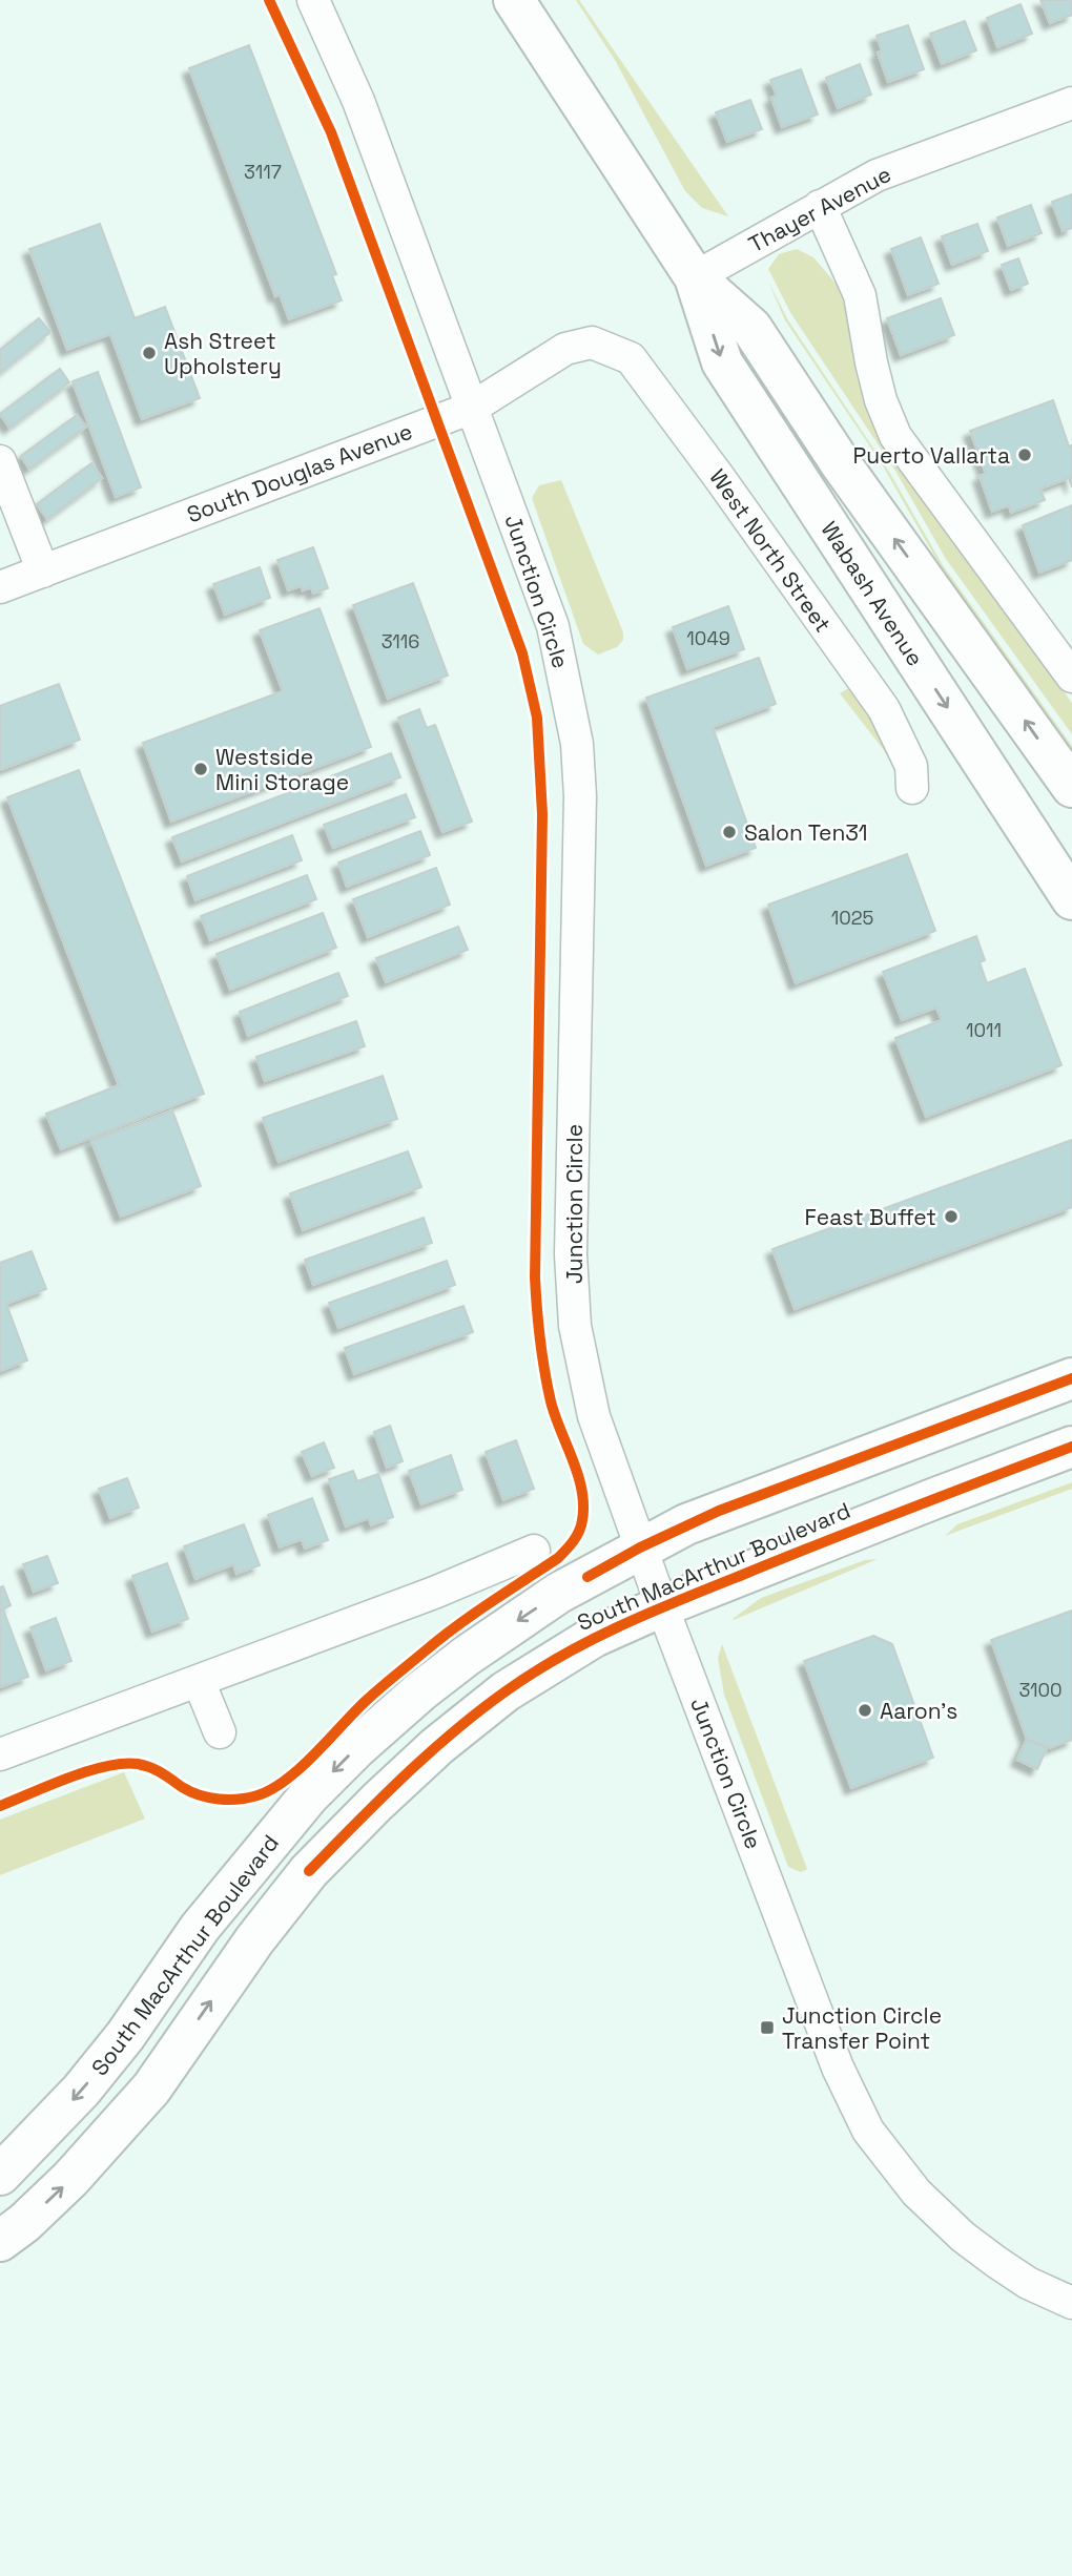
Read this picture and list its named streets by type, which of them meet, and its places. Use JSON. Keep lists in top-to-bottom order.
{
  "streets": {
    "main road": ["Wabash Avenue", "South MacArthur Boulevard"],
    "street": [
      "Thayer Avenue",
      "South Douglas Avenue",
      "West North Street",
      "Junction Circle"
    ]
  },
  "crossings": [
    ["Thayer Avenue", "Wabash Avenue"],
    ["South Douglas Avenue", "West North Street"],
    ["South Douglas Avenue", "Junction Circle"],
    ["Junction Circle", "South MacArthur Boulevard"]
  ],
  "places": {
    "other": [
      "Ash Street Upholstery",
      "Puerto Vallarta",
      "Westside Mini Storage",
      "Salon Ten31",
      "Feast Buffet",
      "Aaron's"
    ],
    "transit": ["Junction Circle Transfer Point"]
  },
  "house_numbers": [
    "3117",
    "1049",
    "3116",
    "1025",
    "1011",
    "3100"
  ]
}
